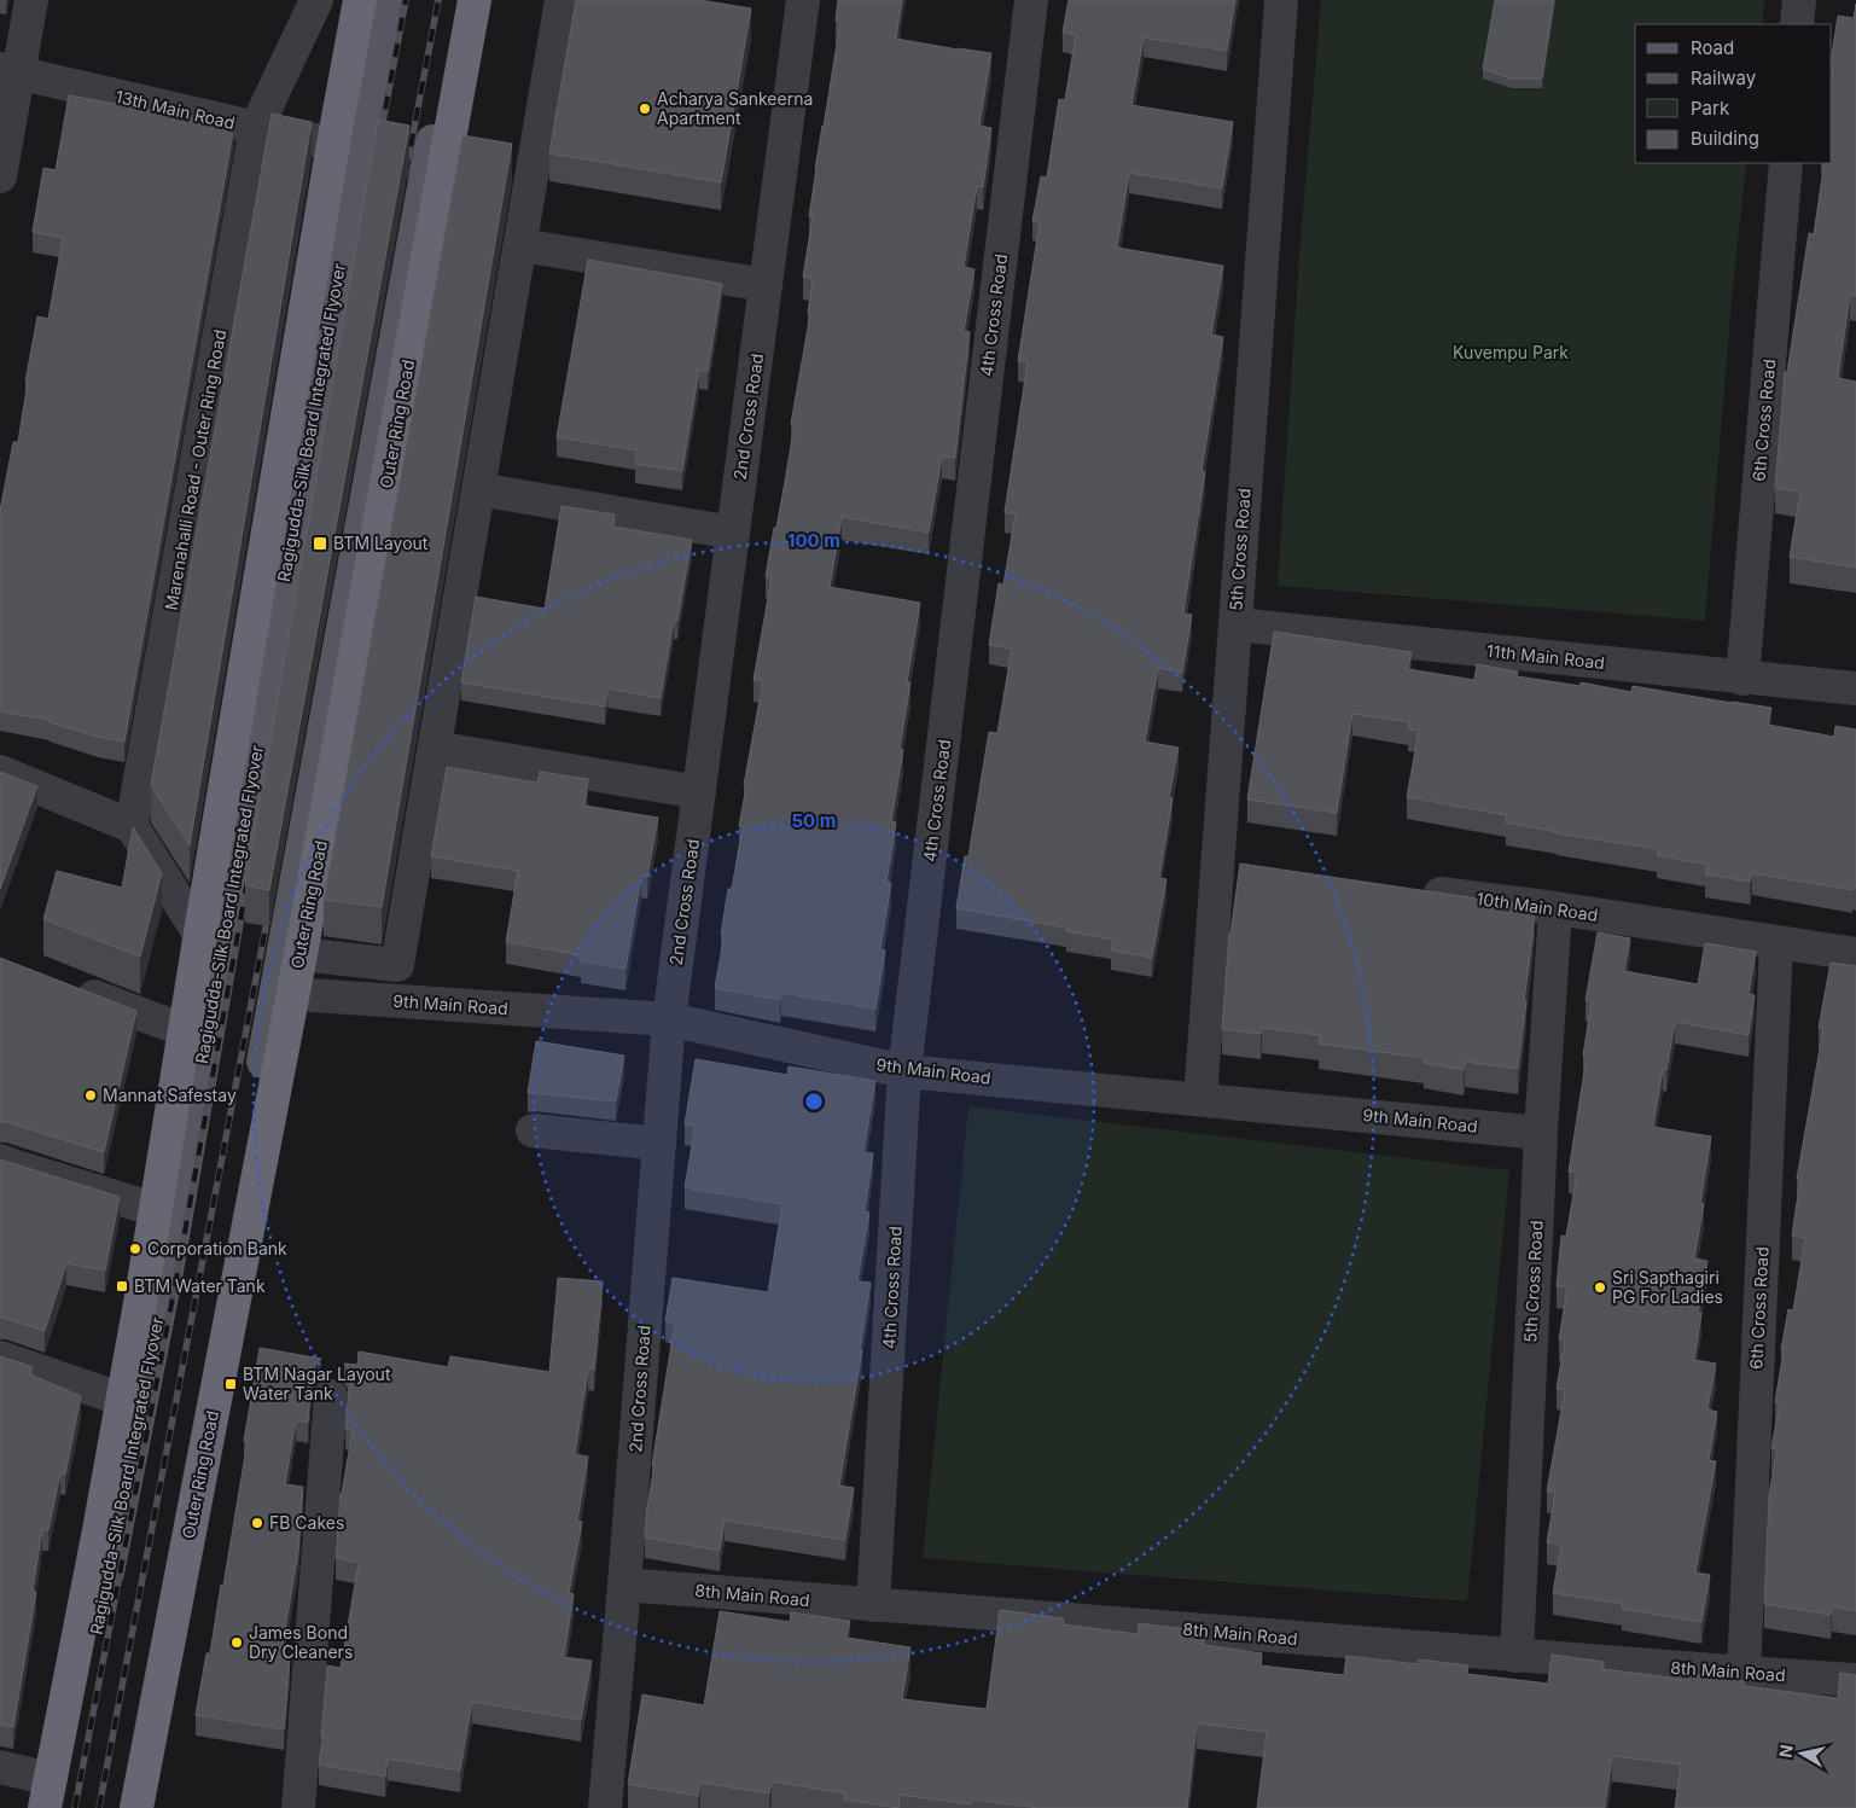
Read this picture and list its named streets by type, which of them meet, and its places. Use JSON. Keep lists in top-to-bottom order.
{
  "streets": {
    "highway": ["Outer Ring Road"],
    "main road": ["Ragigudda-Silk Board Integrated Flyover"],
    "street": [
      "13th Main Road",
      "4th Cross Road",
      "2nd Cross Road",
      "6th Cross Road",
      "Marenahalli Road - Outer Ring Road",
      "5th Cross Road",
      "11th Main Road",
      "10th Main Road",
      "9th Main Road",
      "8th Main Road"
    ]
  },
  "crossings": [
    ["13th Main Road", "Marenahalli Road - Outer Ring Road"],
    ["4th Cross Road", "9th Main Road"],
    ["4th Cross Road", "8th Main Road"],
    ["2nd Cross Road", "9th Main Road"],
    ["2nd Cross Road", "8th Main Road"],
    ["6th Cross Road", "11th Main Road"],
    ["6th Cross Road", "10th Main Road"],
    ["6th Cross Road", "8th Main Road"],
    ["Outer Ring Road", "9th Main Road"],
    ["5th Cross Road", "11th Main Road"],
    ["5th Cross Road", "10th Main Road"],
    ["5th Cross Road", "9th Main Road"],
    ["5th Cross Road", "8th Main Road"]
  ],
  "parks": ["Kuvempu Park"],
  "places": {
    "other": [
      "Acharya Sankeerna Apartment",
      "Mannat Safestay",
      "Corporation Bank",
      "Sri Sapthagiri PG For Ladies",
      "FB Cakes",
      "James Bond Dry Cleaners"
    ],
    "transit": ["BTM Layout", "BTM Water Tank", "BTM Nagar Layout Water Tank"]
  },
  "legend": [
    "Road",
    "Railway",
    "Park",
    "Building"
  ],
  "north": "left",
  "rings": ["100 m", "50 m"]
}
